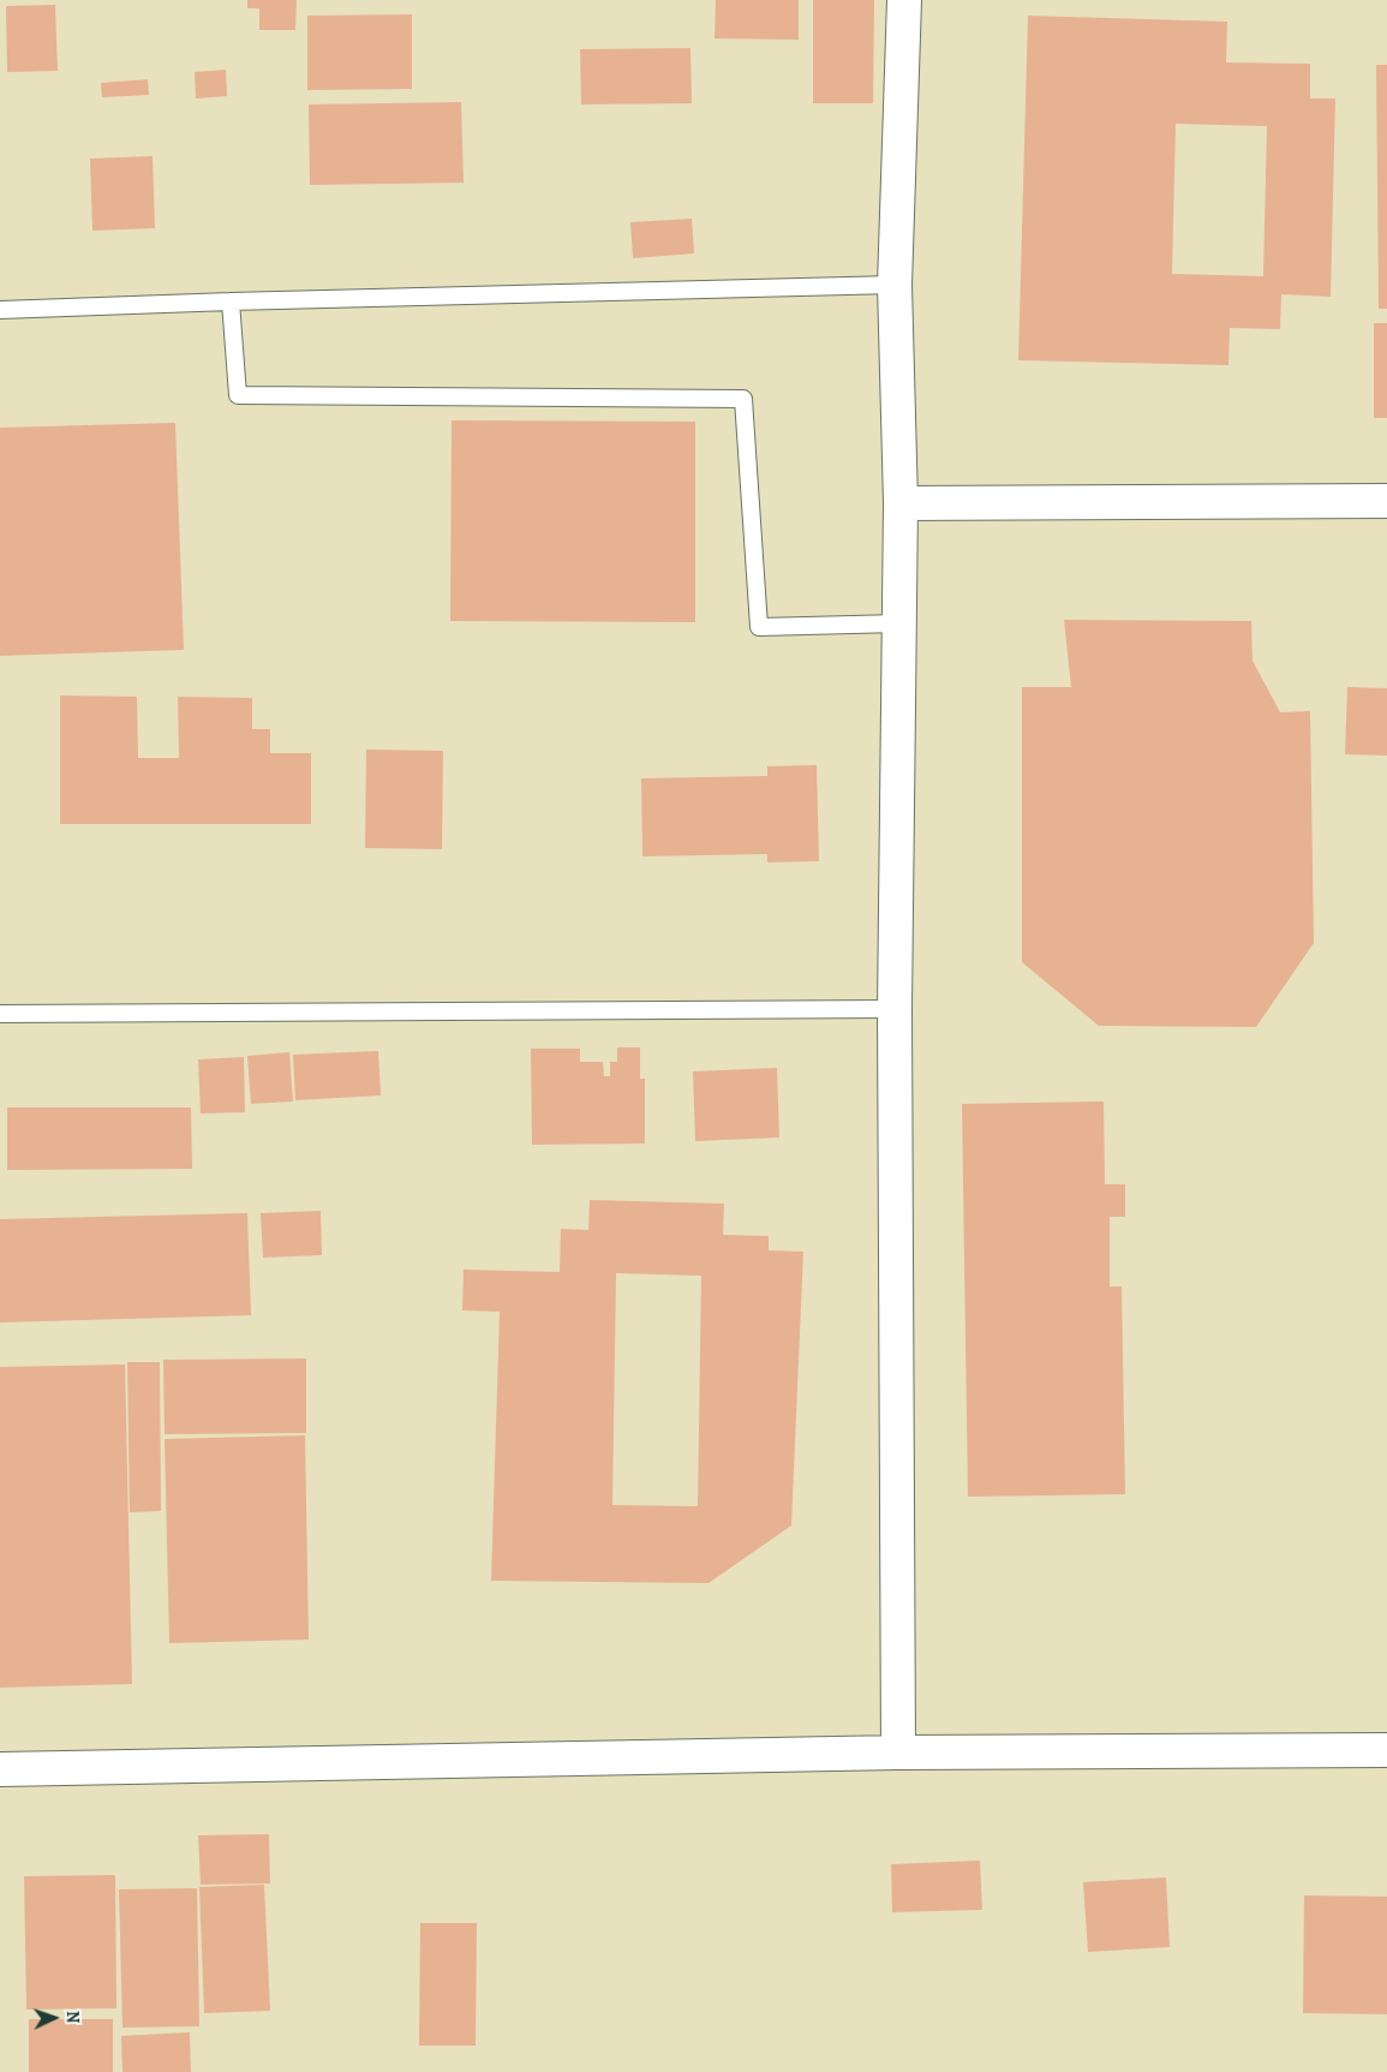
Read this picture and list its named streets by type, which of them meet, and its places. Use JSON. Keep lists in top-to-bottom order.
{
  "north": "right"
}
